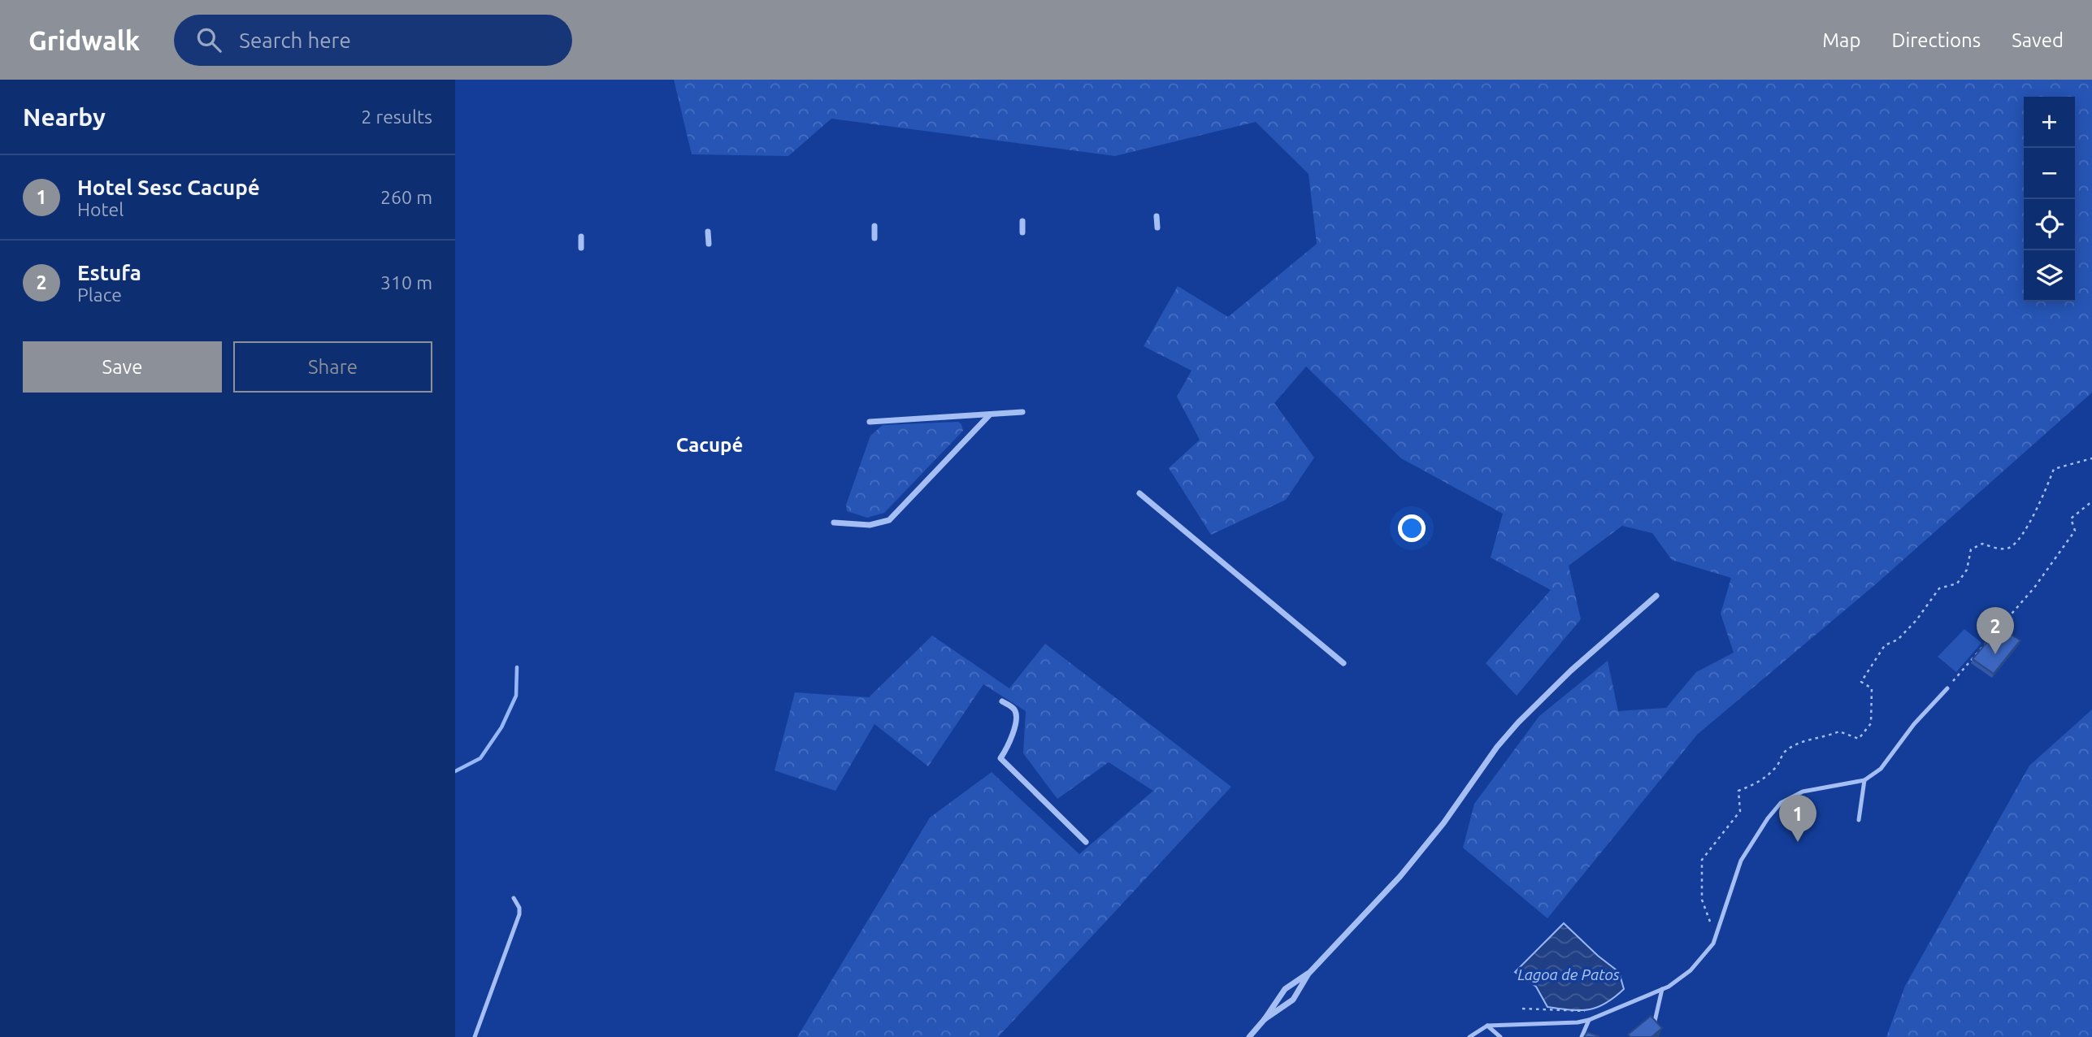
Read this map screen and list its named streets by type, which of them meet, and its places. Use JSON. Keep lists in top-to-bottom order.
{
  "districts": ["Cacupé"],
  "water": ["Lagoa de Patos"],
  "page": {
    "header": "Gridwalk",
    "search": "Search here",
    "nav": ["Map", "Directions", "Saved"],
    "heading": ["Nearby", "2 results"],
    "map_buttons": ["+", "−"],
    "list": [
      {
        "mark": "1",
        "name": "Hotel Sesc Cacupé",
        "note": "Hotel",
        "value": "260 m"
      },
      {
        "mark": "2",
        "name": "Estufa",
        "note": "Place",
        "value": "310 m"
      }
    ],
    "buttons": ["Save", "Share"],
    "pins": ["2", "1"]
  }
}
